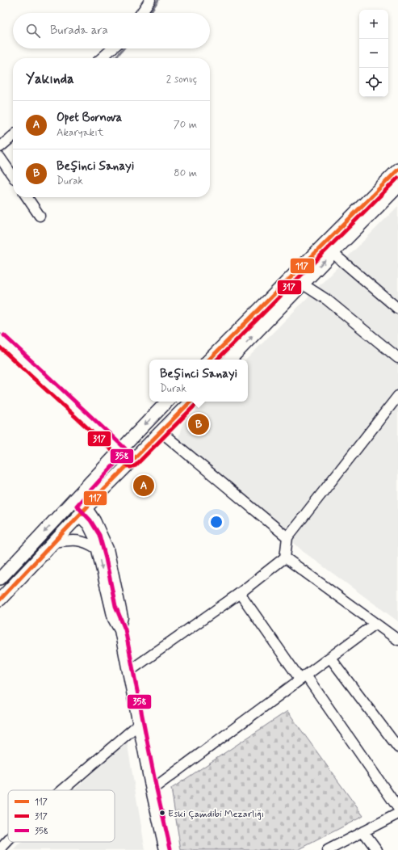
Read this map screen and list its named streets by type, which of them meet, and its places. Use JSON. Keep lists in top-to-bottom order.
{
  "places": ["Eski Çamdibi Mezarlığı"],
  "lines": ["transit line 117", "transit line 317", "transit line 358"],
  "legend": ["117", "317", "358"],
  "page": {
    "map_buttons": ["+", "−"],
    "search": "Burada ara",
    "heading": ["Yakında", "2 sonuç"],
    "list": [
      {
        "mark": "A",
        "name": "Opet Bornova",
        "note": "Akaryakıt",
        "value": "70 m"
      },
      {
        "mark": "B",
        "name": "Beşinci Sanayi",
        "note": "Durak",
        "value": "80 m"
      }
    ],
    "popup": ["Beşinci Sanayi", "Durak"],
    "pins": ["B", "A"]
  }
}
